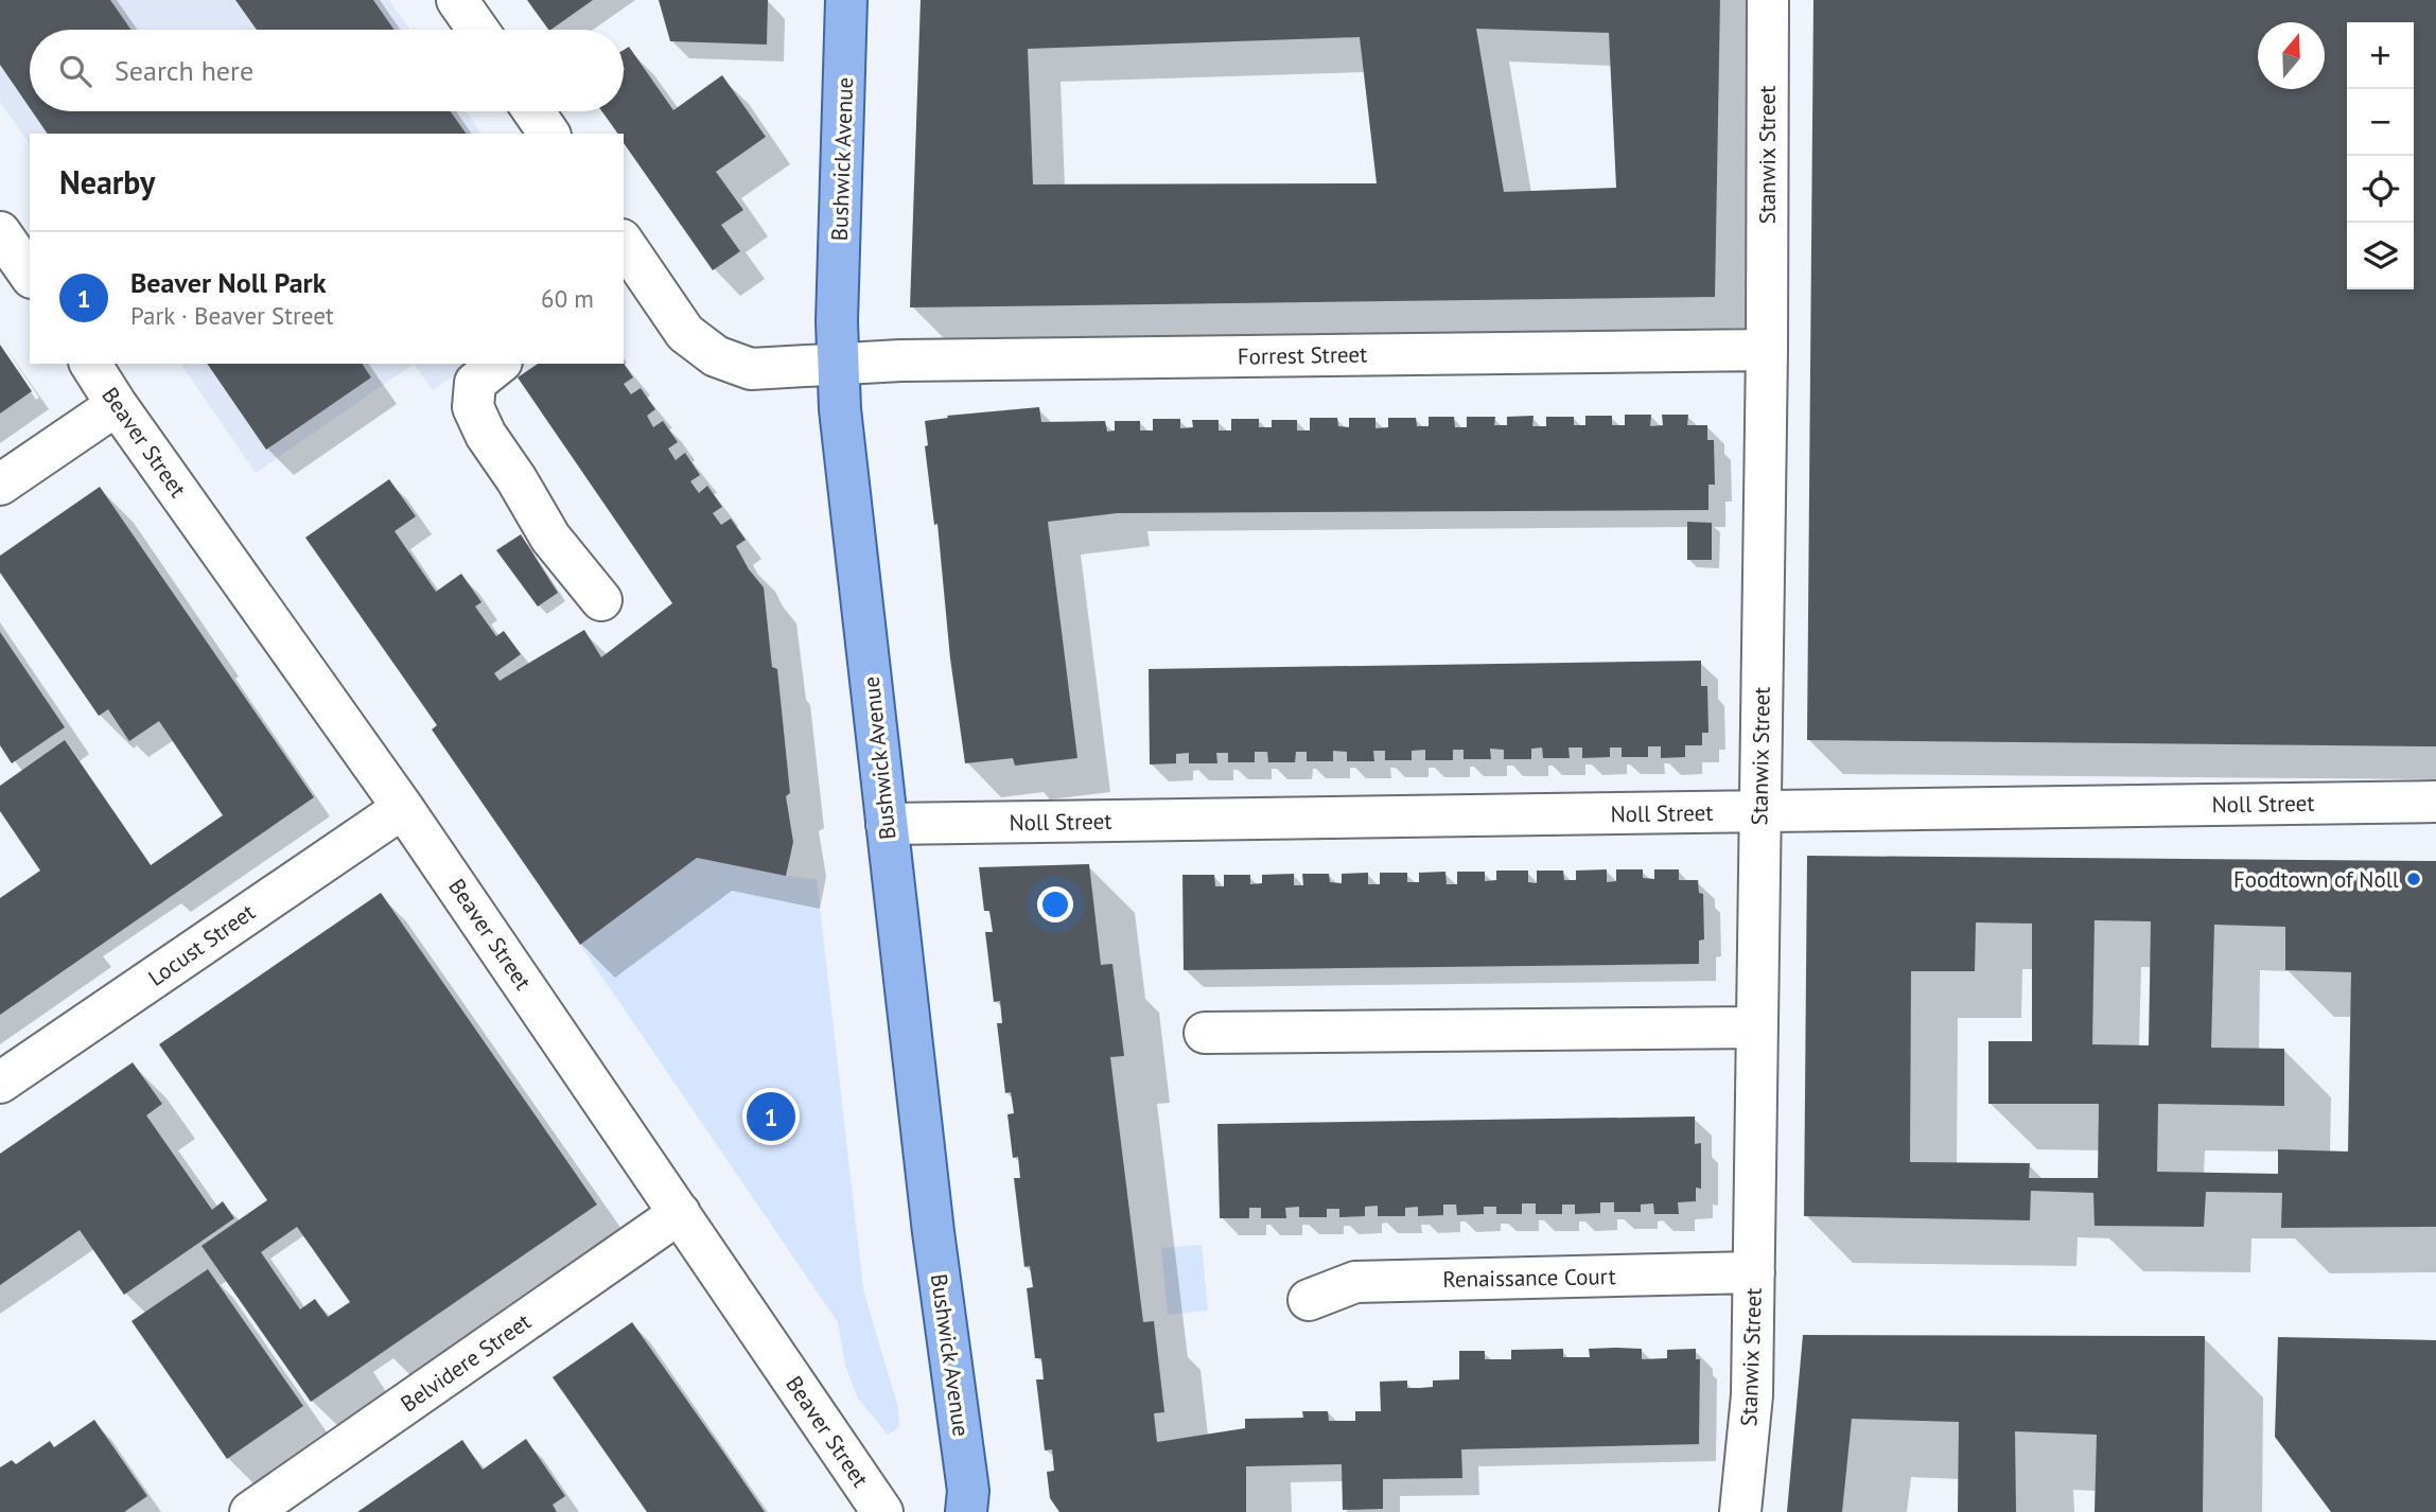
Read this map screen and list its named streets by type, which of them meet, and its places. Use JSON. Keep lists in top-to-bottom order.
{
  "streets": {
    "main road": ["Bushwick Avenue"],
    "street": [
      "Stanwix Street",
      "Forrest Street",
      "Beaver Street",
      "Noll Street",
      "Locust Street",
      "Renaissance Court",
      "Belvidere Street"
    ]
  },
  "crossings": [
    ["Stanwix Street", "Forrest Street"],
    ["Stanwix Street", "Noll Street"],
    ["Stanwix Street", "Renaissance Court"],
    ["Bushwick Avenue", "Forrest Street"],
    ["Bushwick Avenue", "Noll Street"],
    ["Beaver Street", "Locust Street"],
    ["Beaver Street", "Belvidere Street"]
  ],
  "places": ["Foodtown of Noll"],
  "north": "top",
  "page": {
    "map_buttons": ["+", "−"],
    "search": "Search here",
    "heading": "Nearby",
    "list": [
      {
        "mark": "1",
        "name": "Beaver Noll Park",
        "note": "Park · Beaver Street",
        "value": "60 m"
      }
    ],
    "pins": "1"
  }
}
